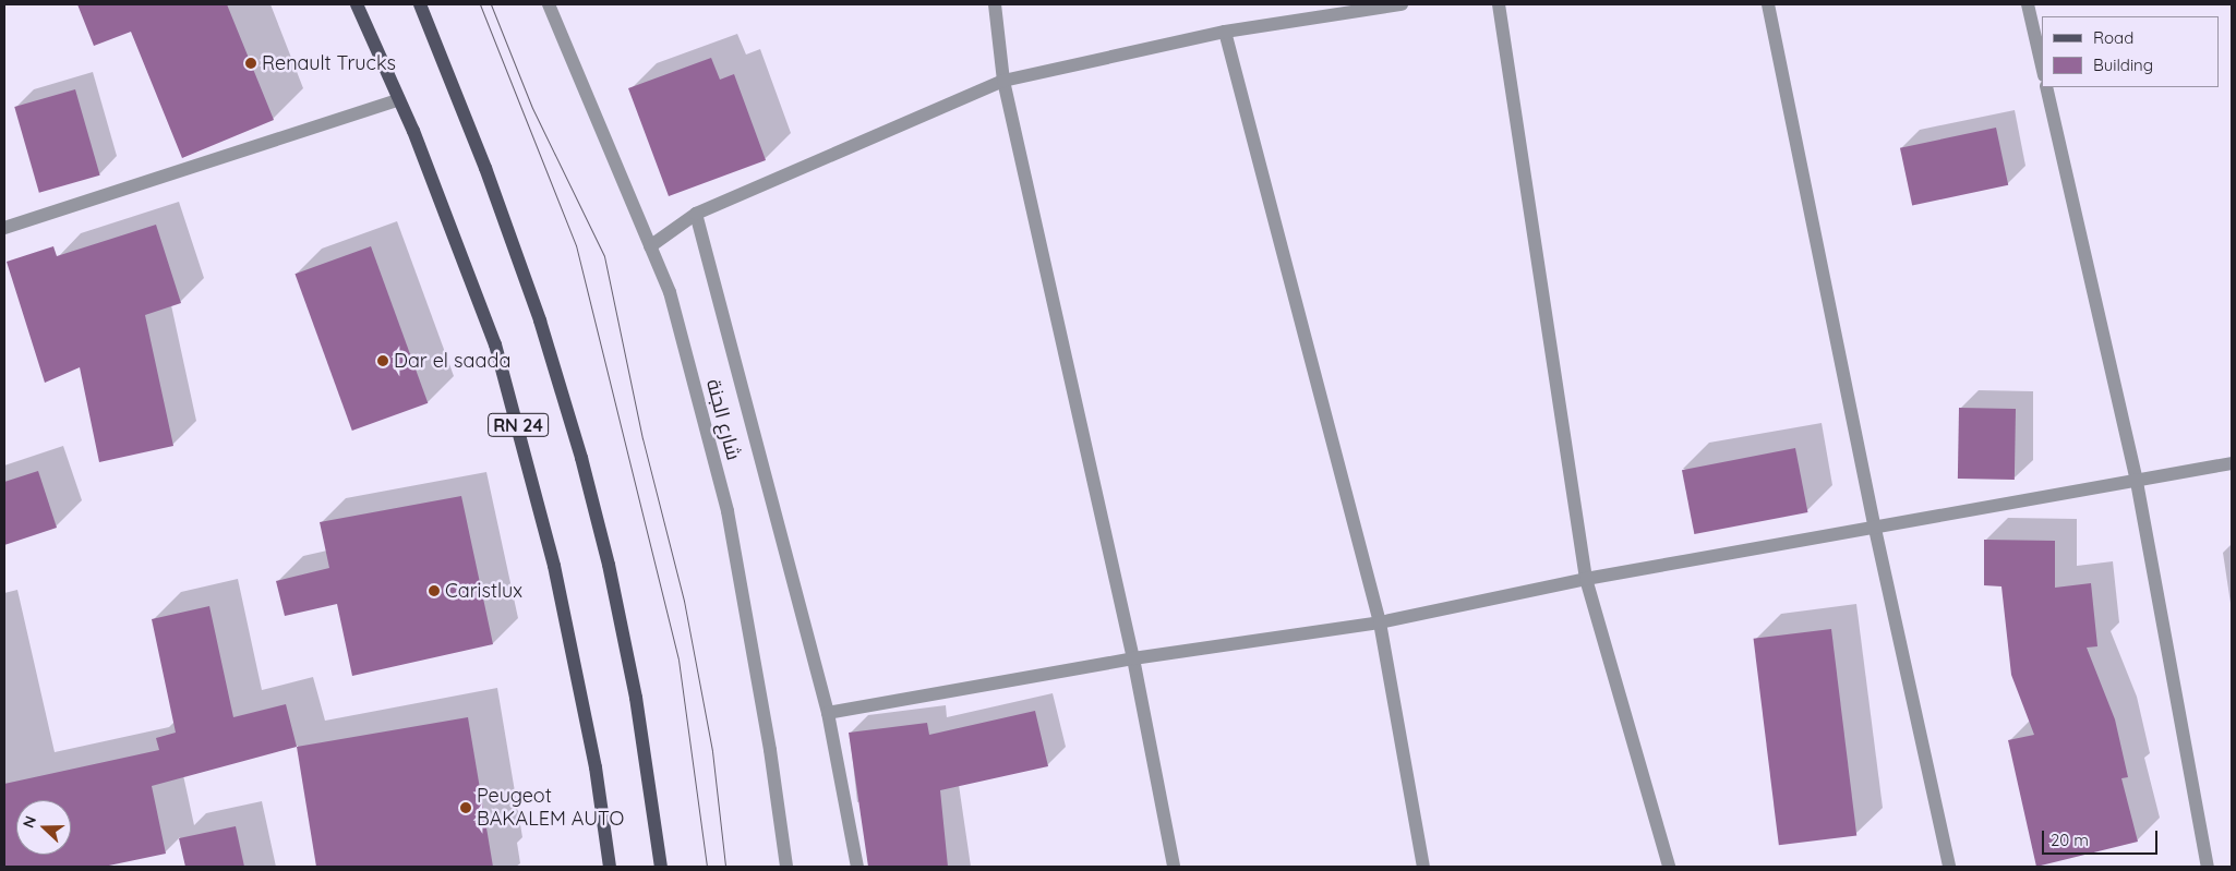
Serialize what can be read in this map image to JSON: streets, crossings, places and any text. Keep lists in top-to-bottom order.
{
  "streets": {
    "main road": ["RN 24"],
    "street": ["شارع الجنة"]
  },
  "places": [
    "Renault Trucks",
    "Dar el saada",
    "Caristlux",
    "Peugeot BAKALEM AUTO"
  ],
  "legend": ["Road", "Building"],
  "scale_bar": "20 m",
  "north": "left"
}
